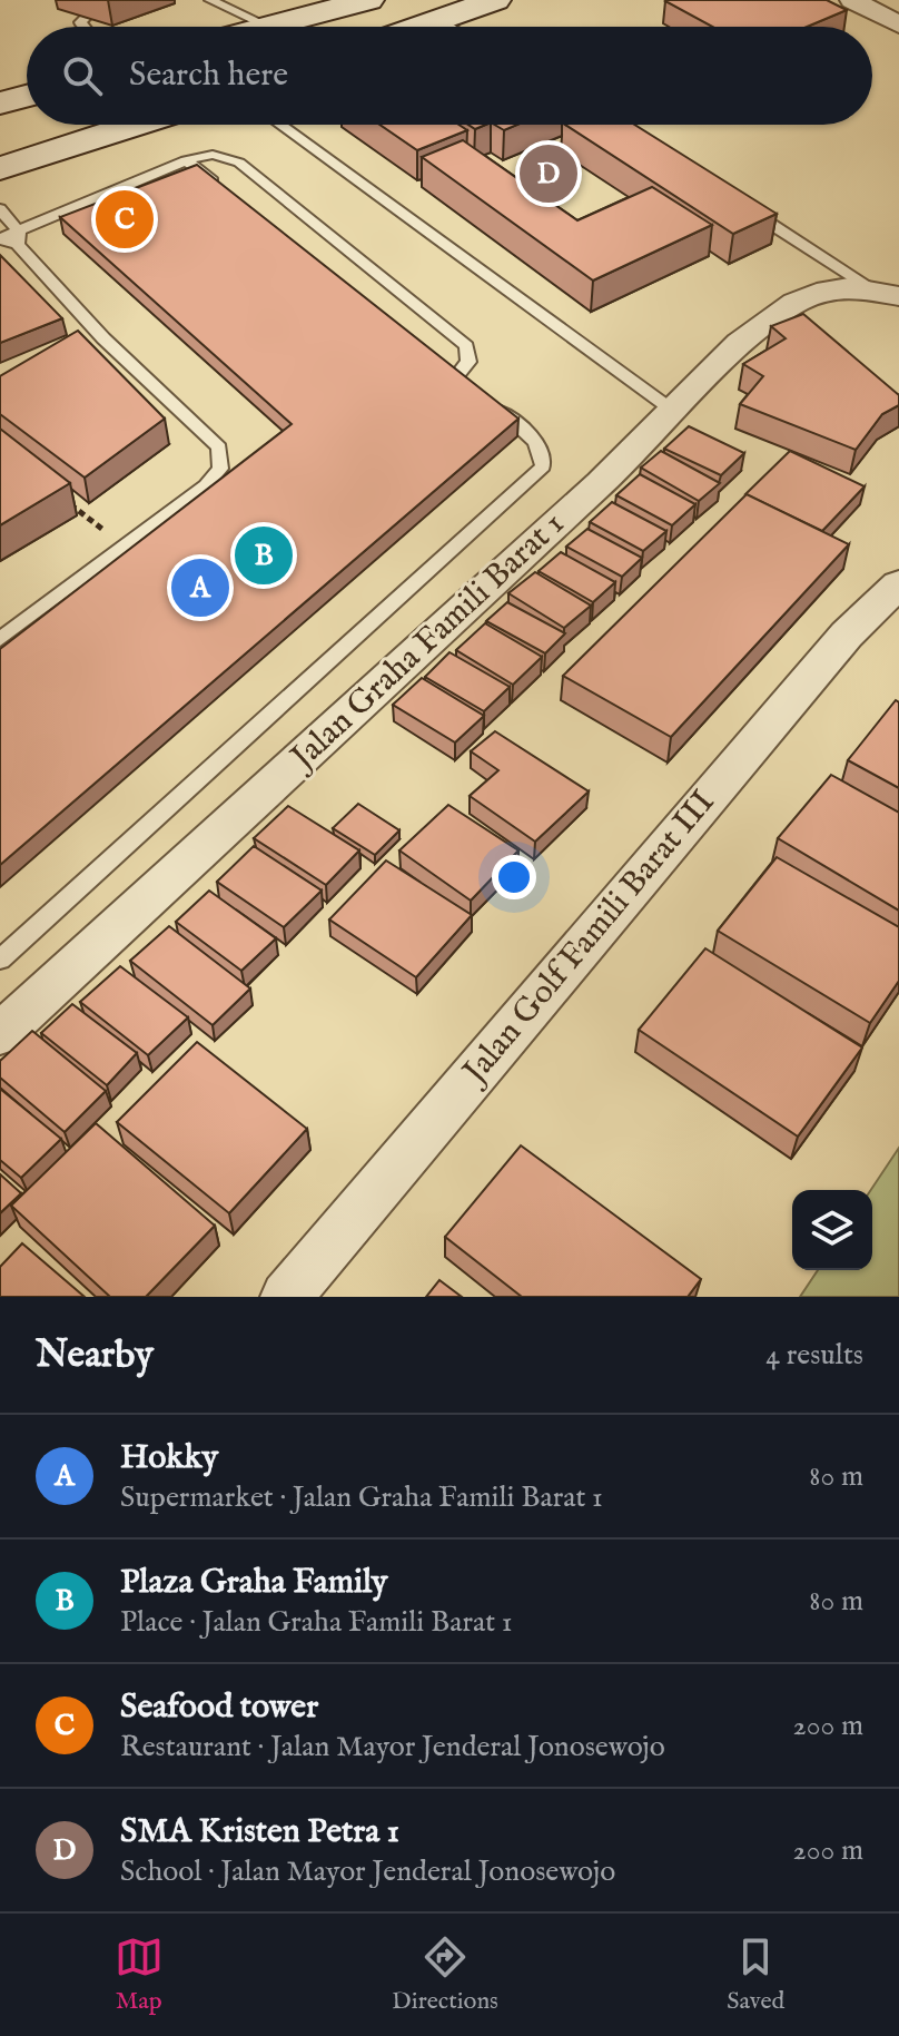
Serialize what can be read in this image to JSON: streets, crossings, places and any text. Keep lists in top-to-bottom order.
{
  "streets": {
    "street": ["Jalan Graha Famili Barat 1", "Jalan Golf Famili Barat III"]
  },
  "page": {
    "search": "Search here",
    "pins": [
      "D",
      "C",
      "B",
      "A"
    ],
    "heading": ["Nearby", "4 results"],
    "list": [
      {
        "mark": "A",
        "name": "Hokky",
        "note": "Supermarket · Jalan Graha Famili Barat 1",
        "value": "80 m"
      },
      {
        "mark": "B",
        "name": "Plaza Graha Family",
        "note": "Place · Jalan Graha Famili Barat 1",
        "value": "80 m"
      },
      {
        "mark": "C",
        "name": "Seafood tower",
        "note": "Restaurant · Jalan Mayor Jenderal Jonosewojo",
        "value": "200 m"
      },
      {
        "mark": "D",
        "name": "SMA Kristen Petra 1",
        "note": "School · Jalan Mayor Jenderal Jonosewojo",
        "value": "200 m"
      }
    ],
    "nav": ["Map", "Directions", "Saved"]
  }
}
